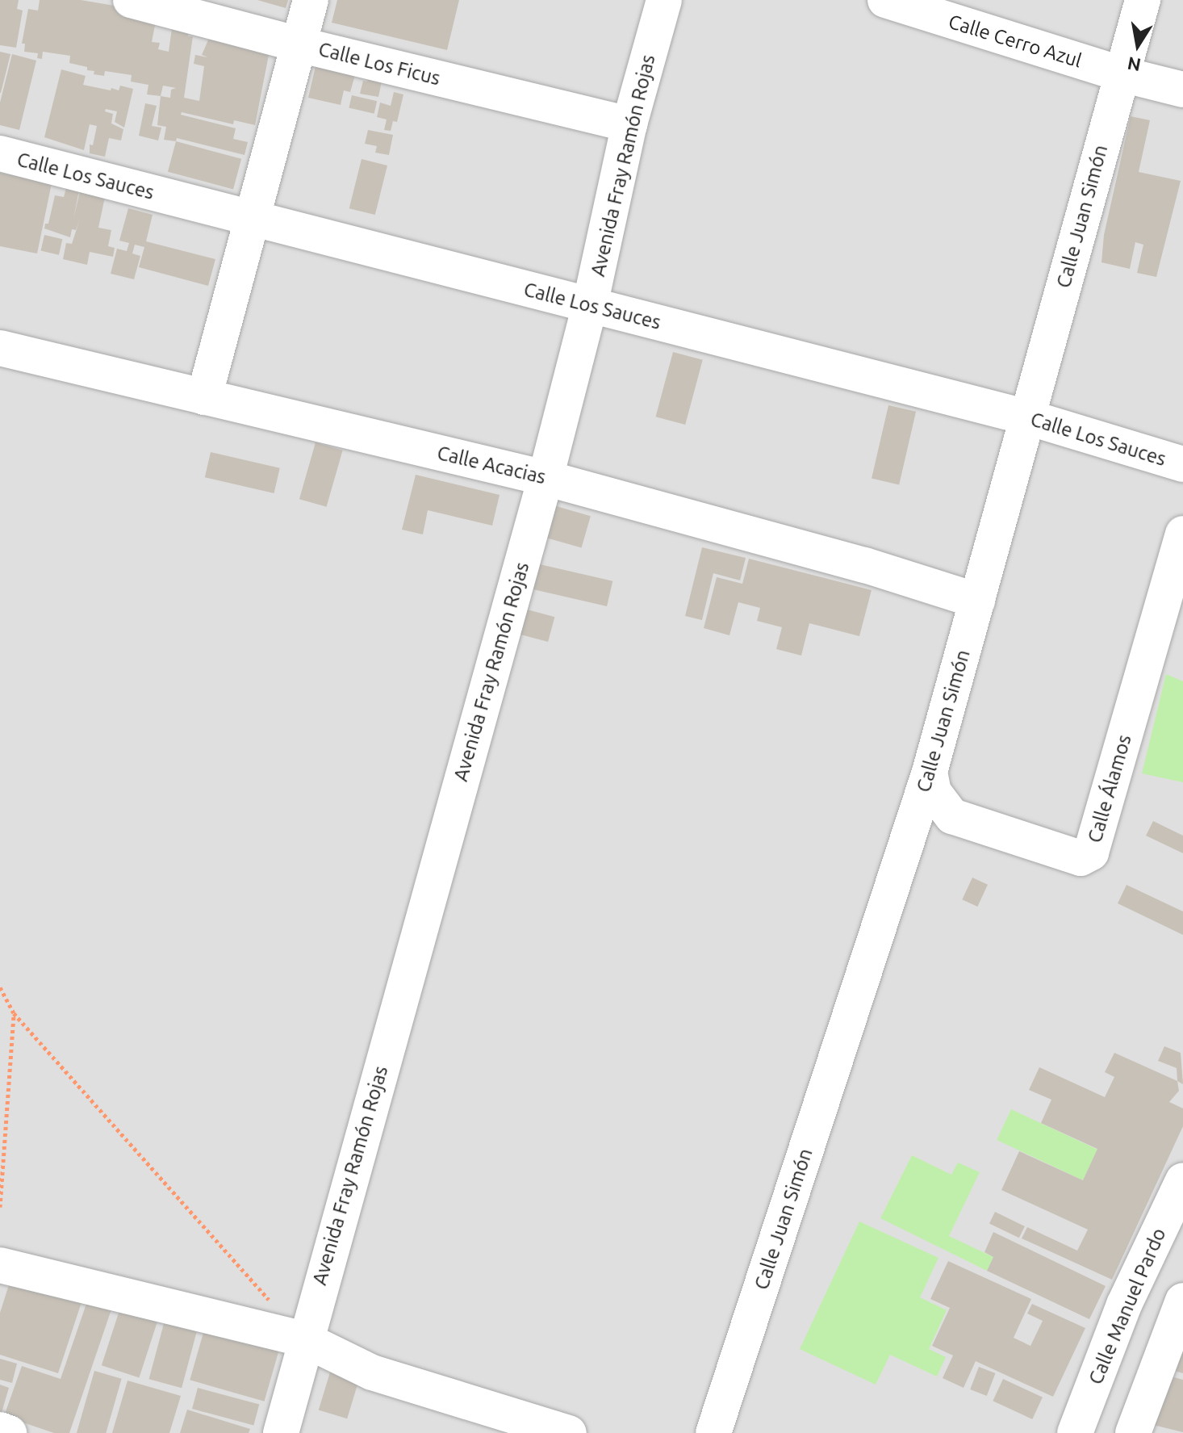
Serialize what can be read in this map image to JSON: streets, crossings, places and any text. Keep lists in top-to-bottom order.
{
  "streets": {
    "street": [
      "Calle Cerro Azul",
      "Calle Los Ficus",
      "Avenida Fray Ramón Rojas",
      "Calle Los Sauces",
      "Calle Juan Simón",
      "Calle Acacias",
      "Calle Álamos",
      "Calle Manuel Pardo"
    ]
  },
  "crossings": [
    ["Calle Cerro Azul", "Calle Juan Simón"],
    ["Calle Los Ficus", "Avenida Fray Ramón Rojas"],
    ["Avenida Fray Ramón Rojas", "Calle Los Sauces"],
    ["Avenida Fray Ramón Rojas", "Calle Acacias"],
    ["Calle Los Sauces", "Calle Juan Simón"],
    ["Calle Juan Simón", "Calle Acacias"],
    ["Calle Juan Simón", "Calle Álamos"]
  ],
  "north": "bottom"
}
